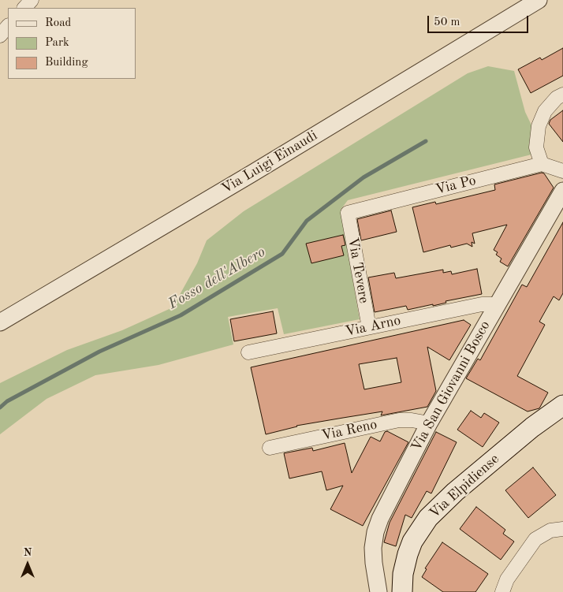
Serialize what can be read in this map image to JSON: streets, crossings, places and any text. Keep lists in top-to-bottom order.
{
  "streets": {
    "main road": ["Via Elpidiense"],
    "street": [
      "Via Luigi Einaudi",
      "Via Po",
      "Via Tevere",
      "Via Arno",
      "Via San Giovanni Bosco",
      "Via Reno"
    ]
  },
  "crossings": [
    ["Via Po", "Via Tevere"],
    ["Via Tevere", "Via Arno"],
    ["Via Arno", "Via San Giovanni Bosco"],
    ["Via San Giovanni Bosco", "Via Reno"]
  ],
  "water": ["Fosso dell'Albero"],
  "legend": ["Road", "Park", "Building"],
  "scale_bar": "50 m",
  "north": "top"
}
